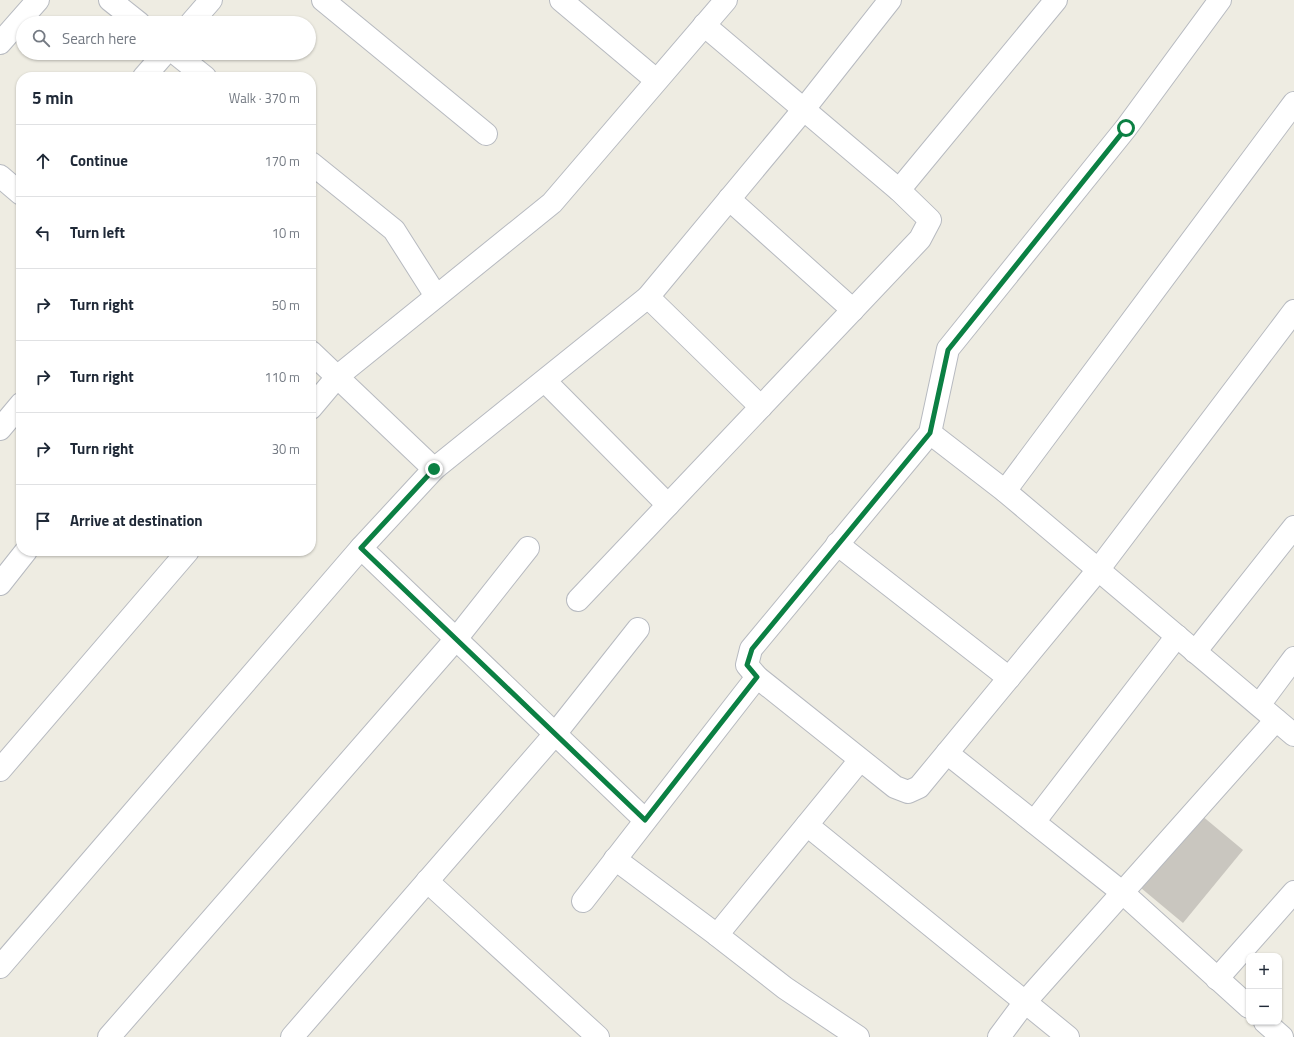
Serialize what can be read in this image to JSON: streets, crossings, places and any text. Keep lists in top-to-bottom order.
{
  "page": {
    "search": "Search here",
    "heading": ["5 min", "Walk · 370 m"],
    "list": [
      ["Continue", "170 m"],
      ["Turn left", "10 m"],
      ["Turn right", "50 m"],
      ["Turn right", "110 m"],
      ["Turn right", "30 m"],
      "Arrive at destination"
    ],
    "map_buttons": ["+", "−"]
  }
}
